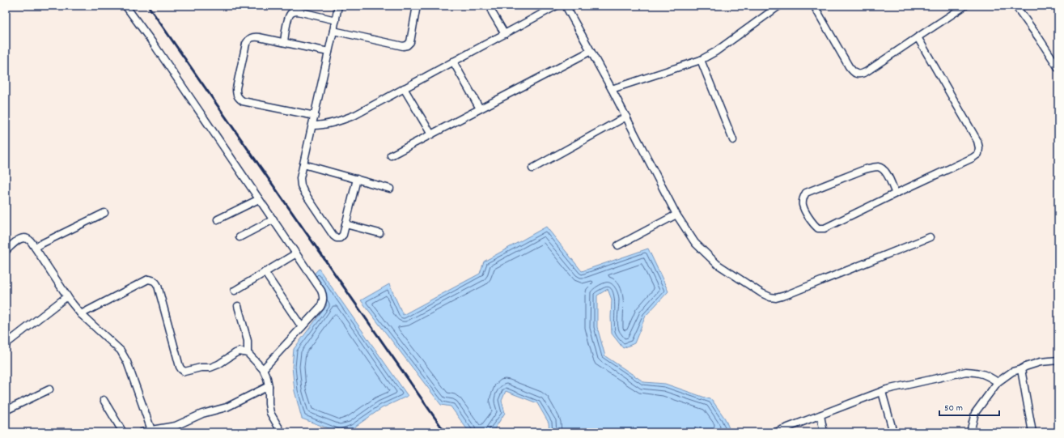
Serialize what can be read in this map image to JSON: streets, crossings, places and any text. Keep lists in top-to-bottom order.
{
  "scale_bar": "50 m"
}
